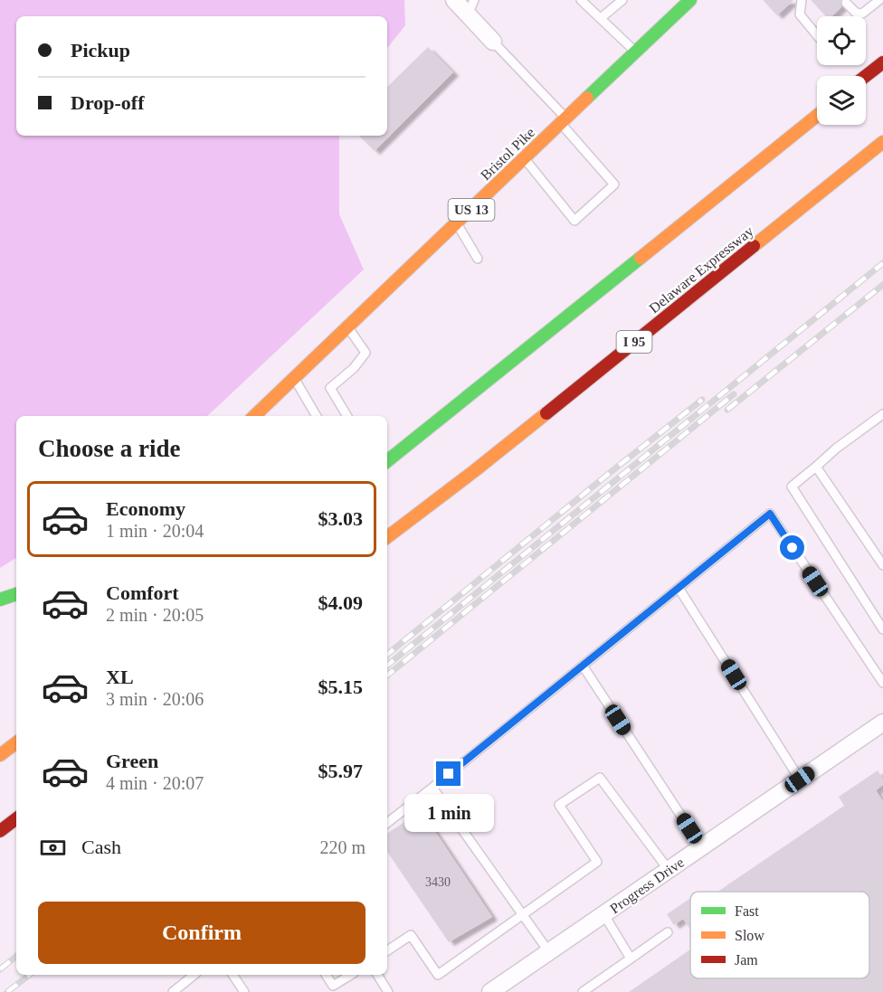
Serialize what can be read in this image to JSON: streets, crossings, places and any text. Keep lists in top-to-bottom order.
{
  "streets": {
    "main road": [
      "Bristol Pike",
      "US 13",
      "Delaware Expressway",
      "I 95"
    ],
    "street": ["Progress Drive"]
  },
  "house_numbers": ["3430"],
  "legend": ["Fast", "Slow", "Jam"],
  "page": {
    "banner": ["Pickup", "Drop-off"],
    "heading": "Choose a ride",
    "list": [
      {
        "name": "Economy",
        "note": "1 min · 20:04",
        "value": "$3.03"
      },
      {
        "name": "Comfort",
        "note": "2 min · 20:05",
        "value": "$4.09"
      },
      {
        "name": "XL",
        "note": "3 min · 20:06",
        "value": "$5.15"
      },
      {
        "name": "Green",
        "note": "4 min · 20:07",
        "value": "$5.97"
      }
    ],
    "bubble": "1 min",
    "pay": ["Cash", "220 m"],
    "buttons": "Confirm"
  }
}
